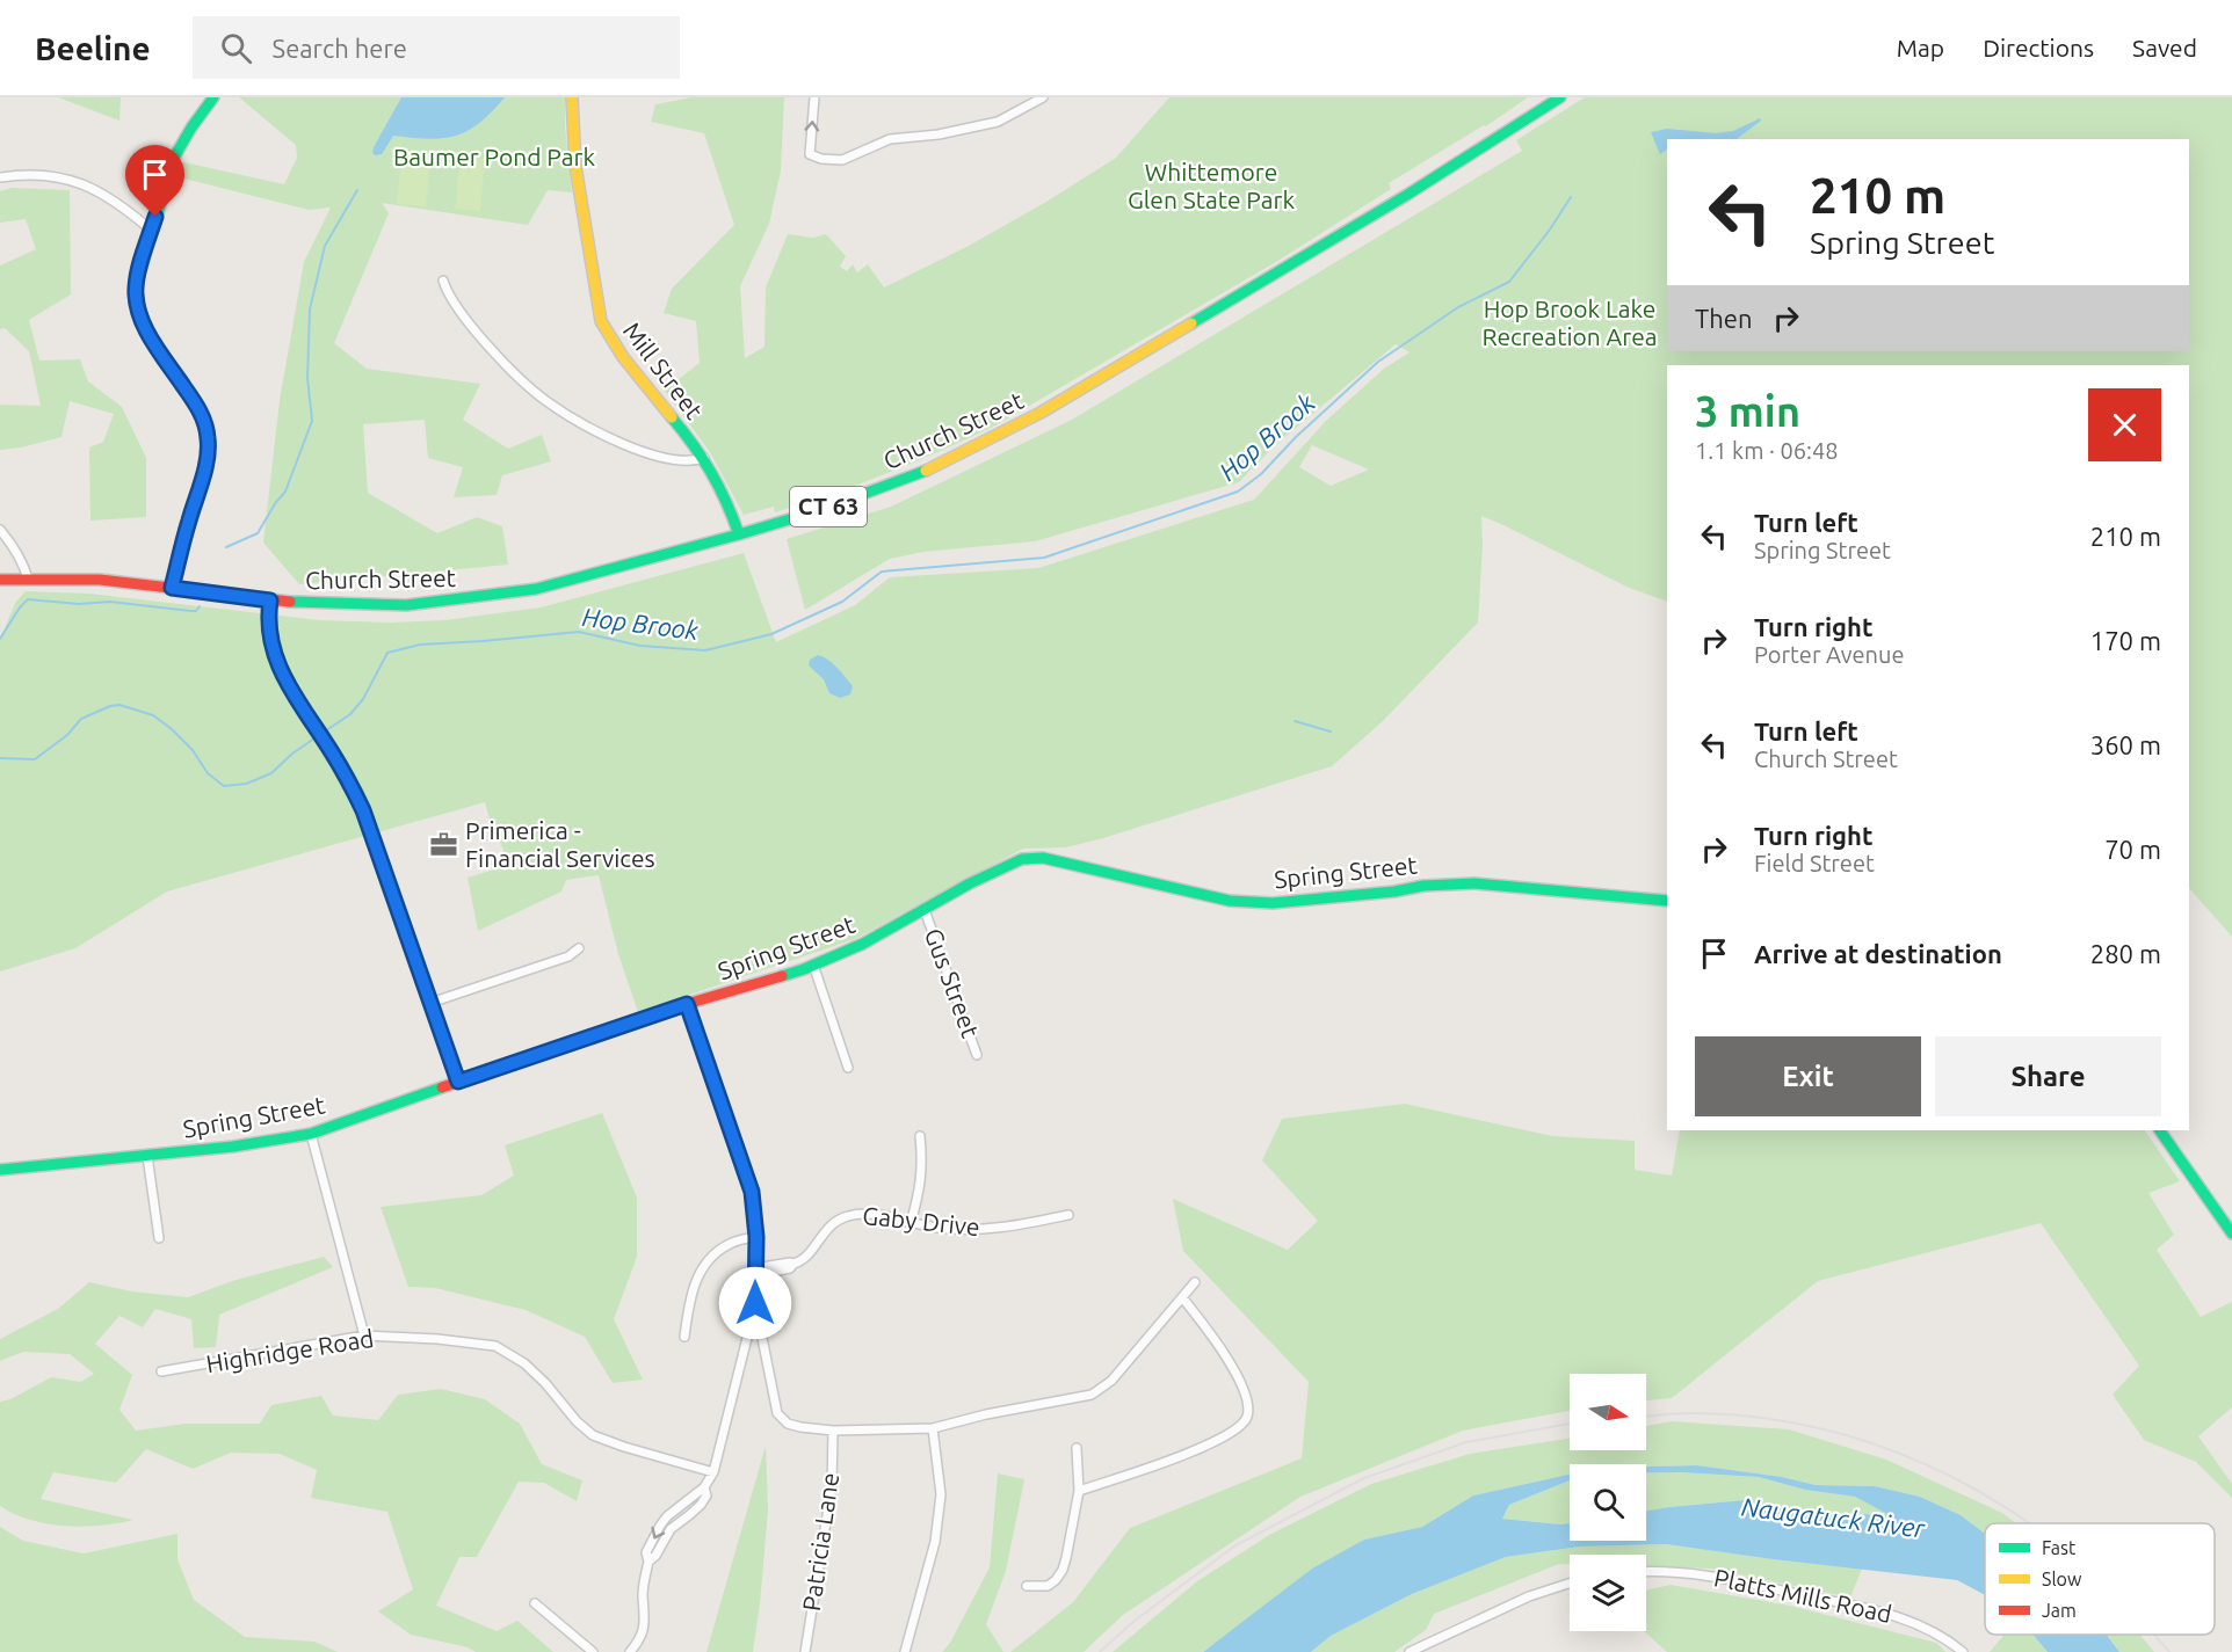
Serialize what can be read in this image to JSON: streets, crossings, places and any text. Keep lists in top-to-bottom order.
{
  "streets": {
    "main road": [
      "Mill Street",
      "Church Street",
      "CT 63",
      "Spring Street"
    ],
    "street": [
      "Gus Street",
      "Gaby Drive",
      "Highridge Road",
      "Patricia Lane",
      "Platts Mills Road"
    ]
  },
  "crossings": [
    ["Mill Street", "Church Street"],
    ["Spring Street", "Gus Street"]
  ],
  "water": ["Hop Brook", "Naugatuck River"],
  "parks": ["Baumer Pond Park", "Whittemore Glen State Park", "Hop Brook Lake Recreation Area"],
  "places": {
    "office": ["Primerica - Financial Services"]
  },
  "legend": ["Fast", "Slow", "Jam"],
  "north": "right",
  "page": {
    "header": "Beeline",
    "search": "Search here",
    "nav": ["Map", "Directions", "Saved"],
    "turn": ["210 m", "Spring Street"],
    "then": "Then",
    "heading": ["3 min", "1.1 km · 06:48"],
    "list": [
      {
        "name": "Turn left",
        "note": "Spring Street",
        "value": "210 m"
      },
      {
        "name": "Turn right",
        "note": "Porter Avenue",
        "value": "170 m"
      },
      {
        "name": "Turn left",
        "note": "Church Street",
        "value": "360 m"
      },
      {
        "name": "Turn right",
        "note": "Field Street",
        "value": "70 m"
      },
      {
        "name": "Arrive at destination",
        "value": "280 m"
      }
    ],
    "buttons": ["Exit", "Share"]
  }
}
